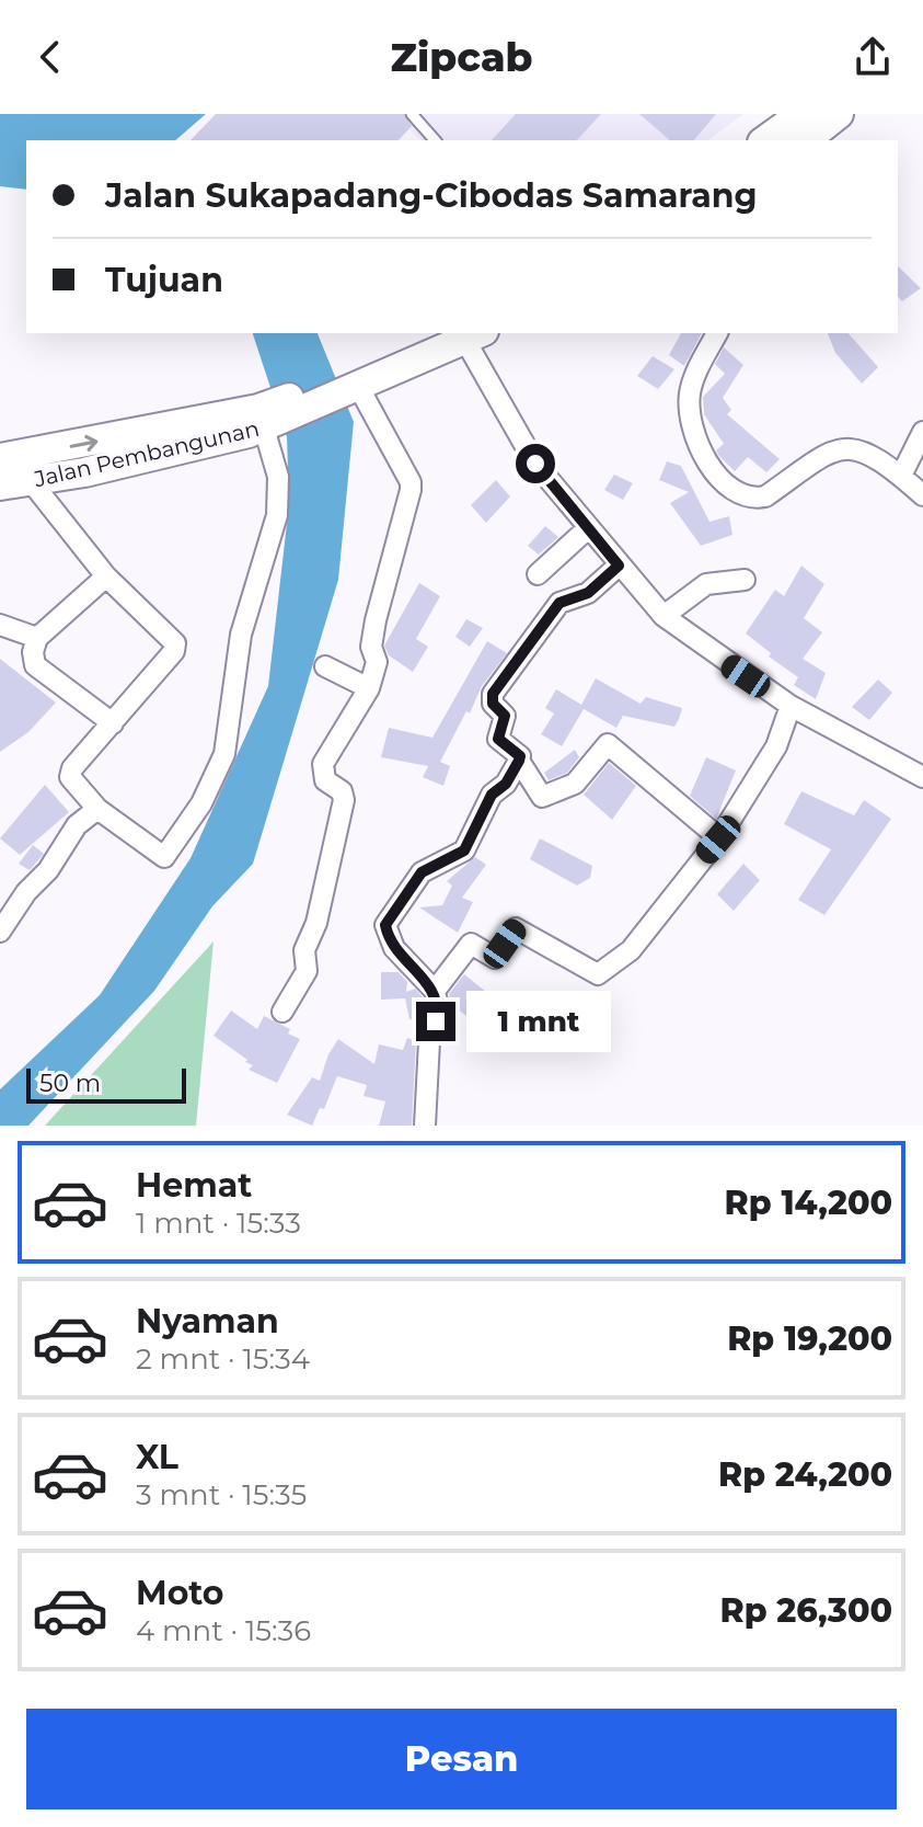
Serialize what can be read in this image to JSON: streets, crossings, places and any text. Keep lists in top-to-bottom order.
{
  "streets": {
    "main road": ["Jalan Pembangunan"]
  },
  "scale_bar": "50 m",
  "page": {
    "header": "Zipcab",
    "banner": ["Jalan Sukapadang-Cibodas Samarang", "Tujuan"],
    "bubble": "1 mnt",
    "scale": "50 m",
    "list": [
      {
        "name": "Hemat",
        "note": "1 mnt · 15:33",
        "value": "Rp 14,200"
      },
      {
        "name": "Nyaman",
        "note": "2 mnt · 15:34",
        "value": "Rp 19,200"
      },
      {
        "name": "XL",
        "note": "3 mnt · 15:35",
        "value": "Rp 24,200"
      },
      {
        "name": "Moto",
        "note": "4 mnt · 15:36",
        "value": "Rp 26,300"
      }
    ],
    "buttons": "Pesan"
  }
}
